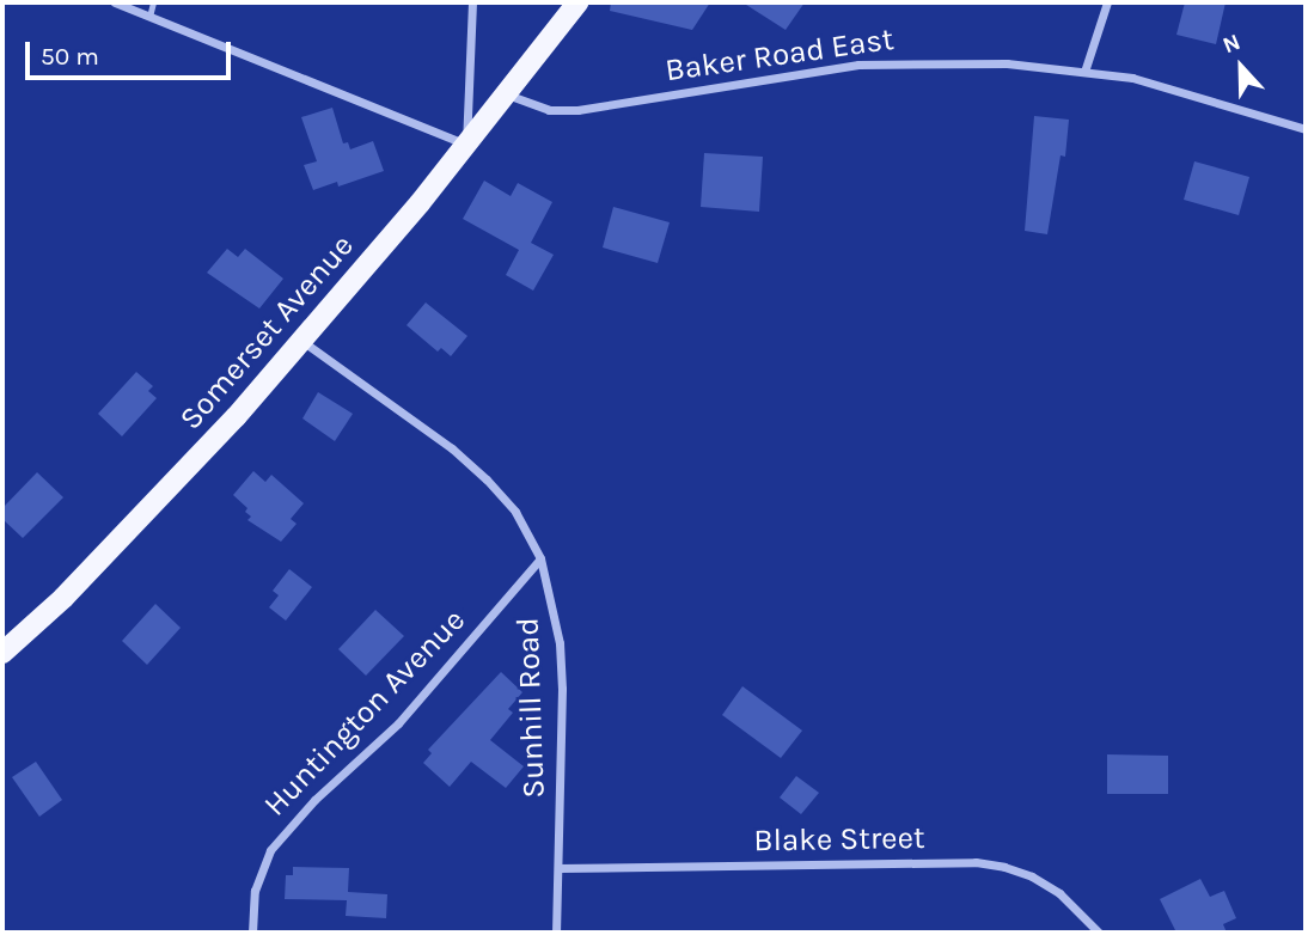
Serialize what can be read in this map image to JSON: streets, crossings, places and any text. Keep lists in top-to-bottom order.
{
  "streets": {
    "main road": ["Somerset Avenue"],
    "street": [
      "Baker Road East",
      "Sunhill Road",
      "Huntington Avenue",
      "Blake Street"
    ]
  },
  "crossings": [
    ["Baker Road East", "Somerset Avenue"],
    ["Somerset Avenue", "Sunhill Road"],
    ["Sunhill Road", "Huntington Avenue"],
    ["Sunhill Road", "Blake Street"]
  ],
  "scale_bar": "50 m",
  "north": "top"
}
